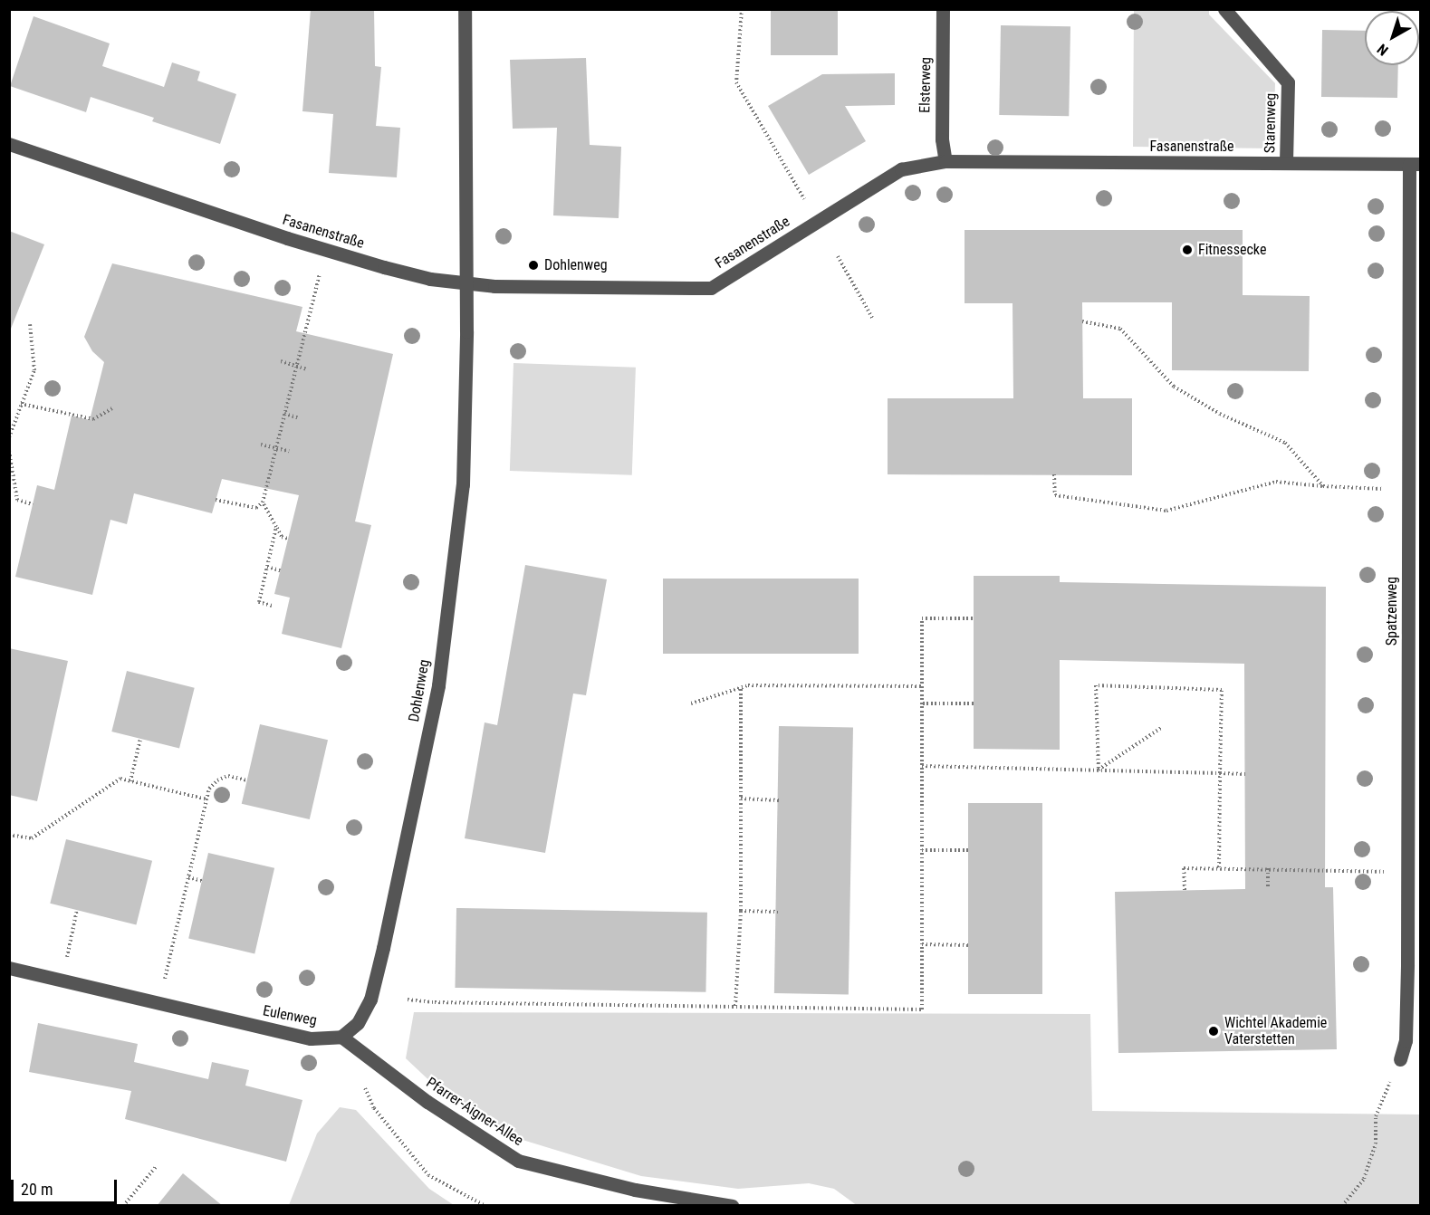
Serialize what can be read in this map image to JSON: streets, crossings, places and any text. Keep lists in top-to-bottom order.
{
  "streets": {
    "street": [
      "Elsterweg",
      "Starenweg",
      "Fasanenstraße",
      "Spatzenweg",
      "Dohlenweg",
      "Eulenweg",
      "Pfarrer-Aigner-Allee"
    ]
  },
  "crossings": [
    ["Elsterweg", "Fasanenstraße"],
    ["Starenweg", "Fasanenstraße"],
    ["Fasanenstraße", "Spatzenweg"],
    ["Fasanenstraße", "Dohlenweg"],
    ["Dohlenweg", "Eulenweg"],
    ["Dohlenweg", "Pfarrer-Aigner-Allee"],
    ["Eulenweg", "Pfarrer-Aigner-Allee"]
  ],
  "places": ["Fitnessecke", "Dohlenweg", "Wichtel Akademie Vaterstetten"],
  "scale_bar": "20 m",
  "north": "bottom left"
}
